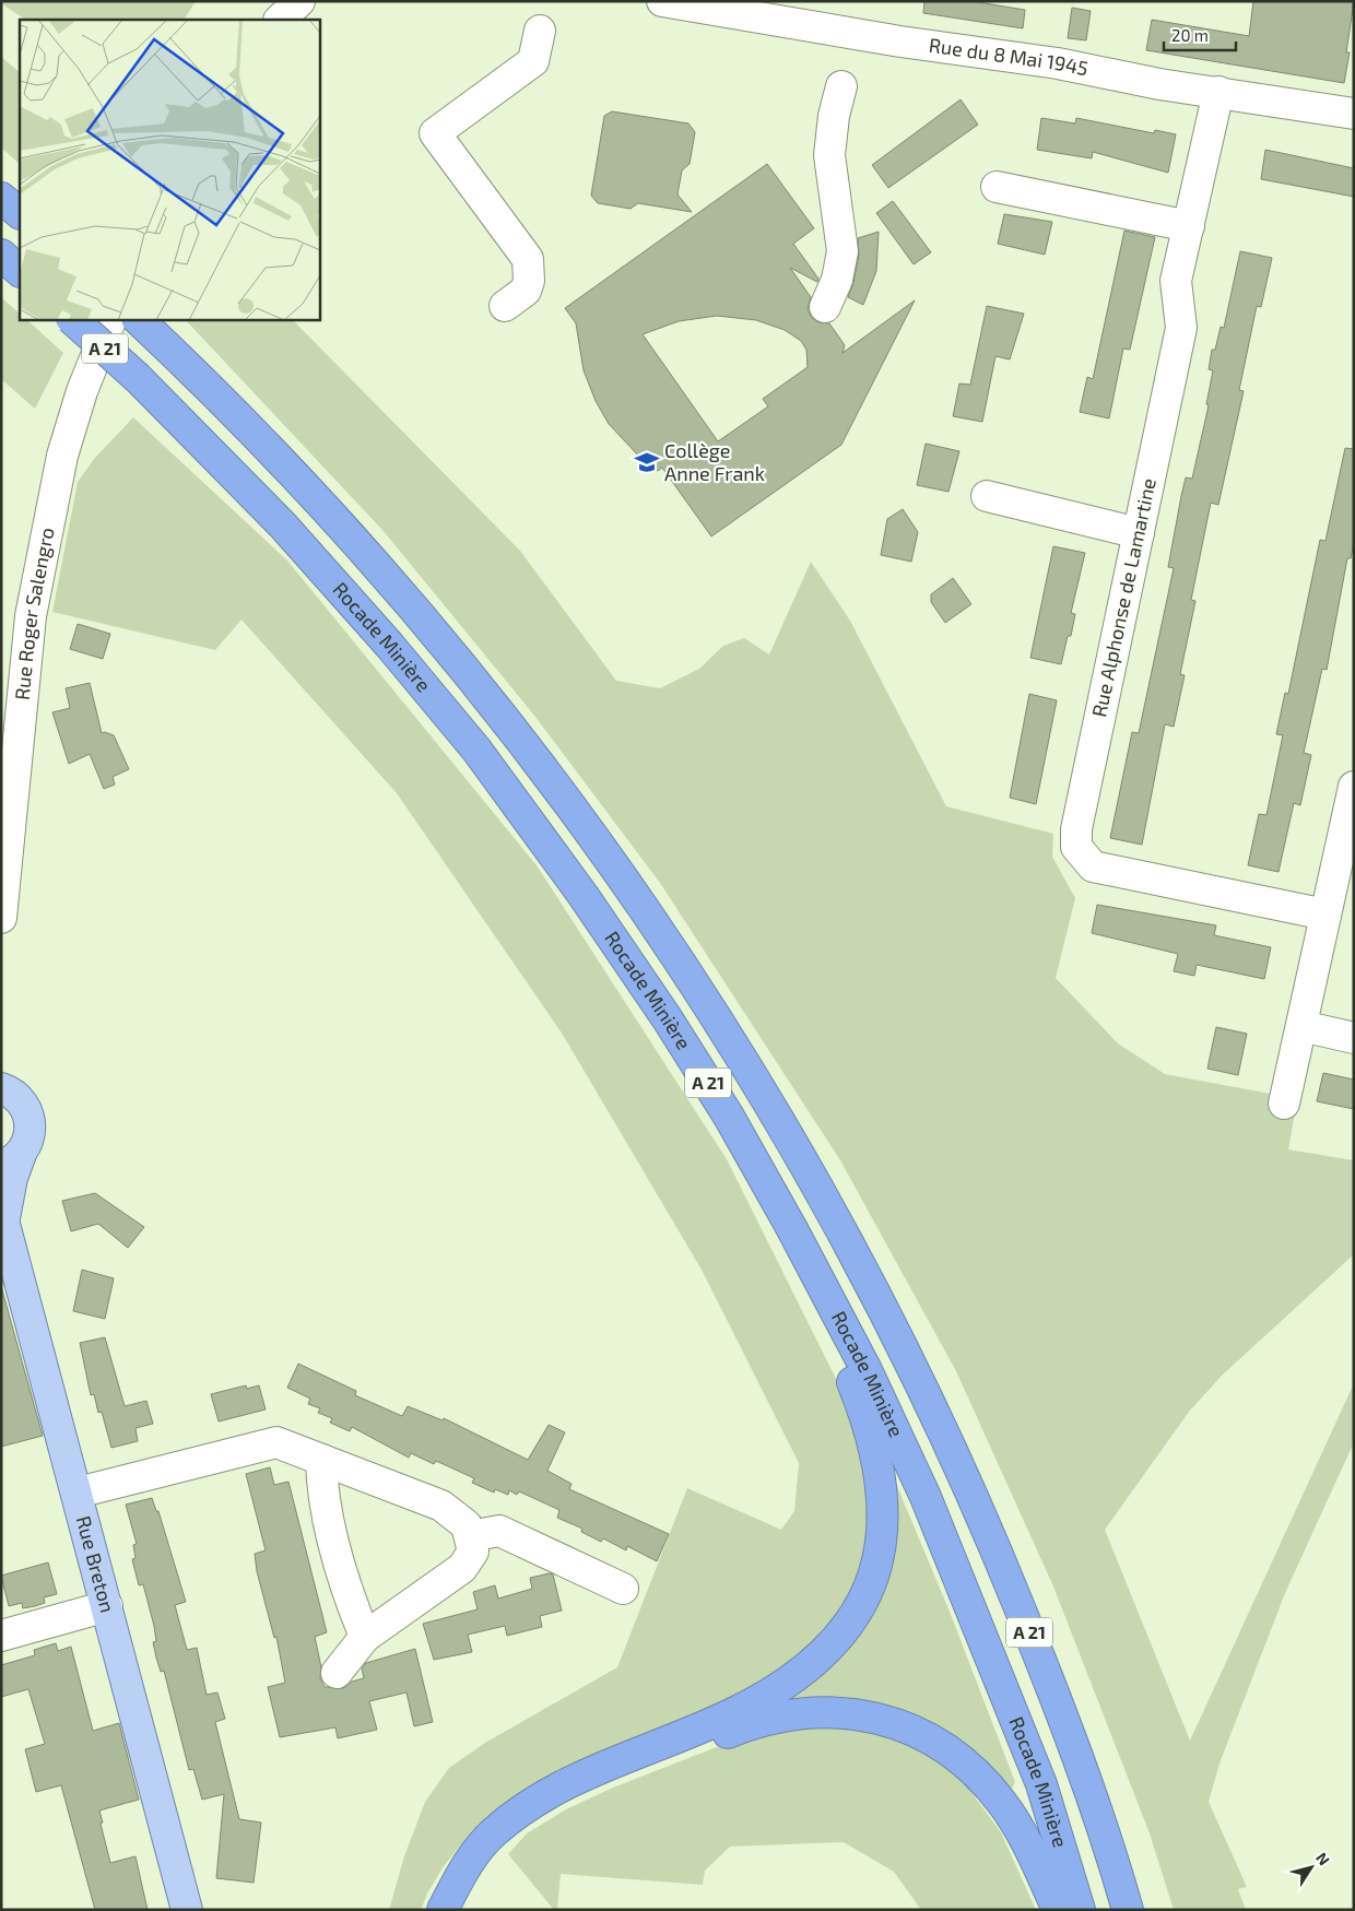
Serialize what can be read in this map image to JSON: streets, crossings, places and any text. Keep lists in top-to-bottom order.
{
  "streets": {
    "highway": ["A 21", "Rocade Minière"],
    "main road": ["Rue Breton"],
    "street": ["Rue du 8 Mai 1945", "Rue Alphonse de Lamartine", "Rue Roger Salengro"]
  },
  "crossings": [
    ["Rue du 8 Mai 1945", "Rue Alphonse de Lamartine"]
  ],
  "places": {
    "school or university": ["Collège Anne Frank"]
  },
  "scale_bar": "20 m",
  "north": "top right"
}
